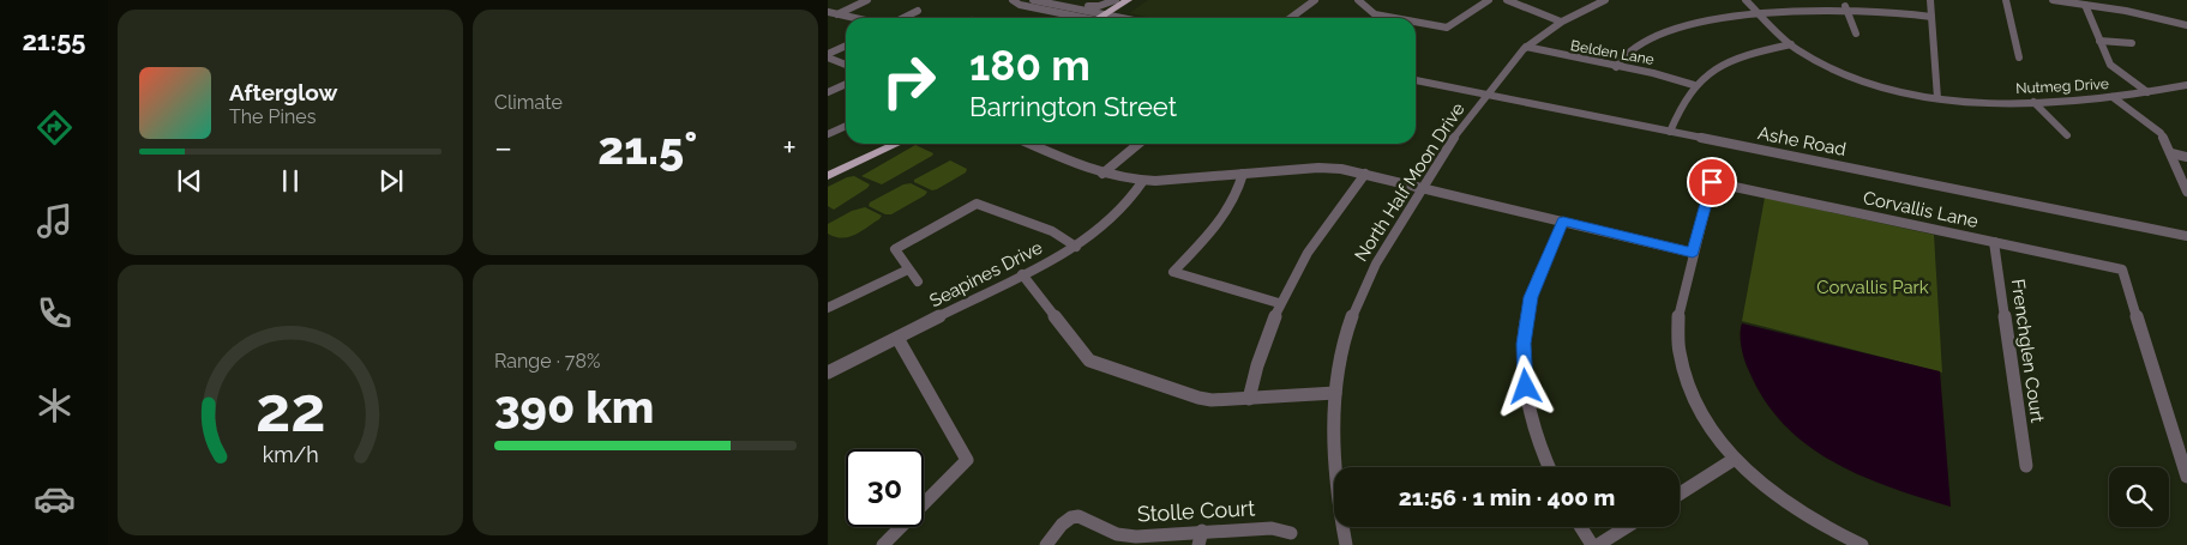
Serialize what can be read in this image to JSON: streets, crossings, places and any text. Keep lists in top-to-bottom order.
{
  "streets": {
    "street": [
      "Belden Lane",
      "Nutmeg Drive",
      "Ashe Road",
      "North Half Moon Drive",
      "Corvallis Lane",
      "Seapines Drive",
      "Frenchglen Court",
      "Stolle Court"
    ]
  },
  "crossings": [
    ["Belden Lane", "North Half Moon Drive"],
    ["Ashe Road", "North Half Moon Drive"],
    ["Corvallis Lane", "Frenchglen Court"]
  ],
  "parks": ["Corvallis Park"],
  "page": {
    "tabs": "21:55",
    "tile": [
      "Climate",
      ["Range · 78%", "390 km"]
    ],
    "turn": ["180 m", "Barrington Street"],
    "song": ["Afterglow", "The Pines"],
    "heat": ["−", "21.5°", "+"],
    "limit": "30",
    "trip": "21:56 · 1 min · 400 m",
    "gauge": ["22", "km/h"]
  }
}
